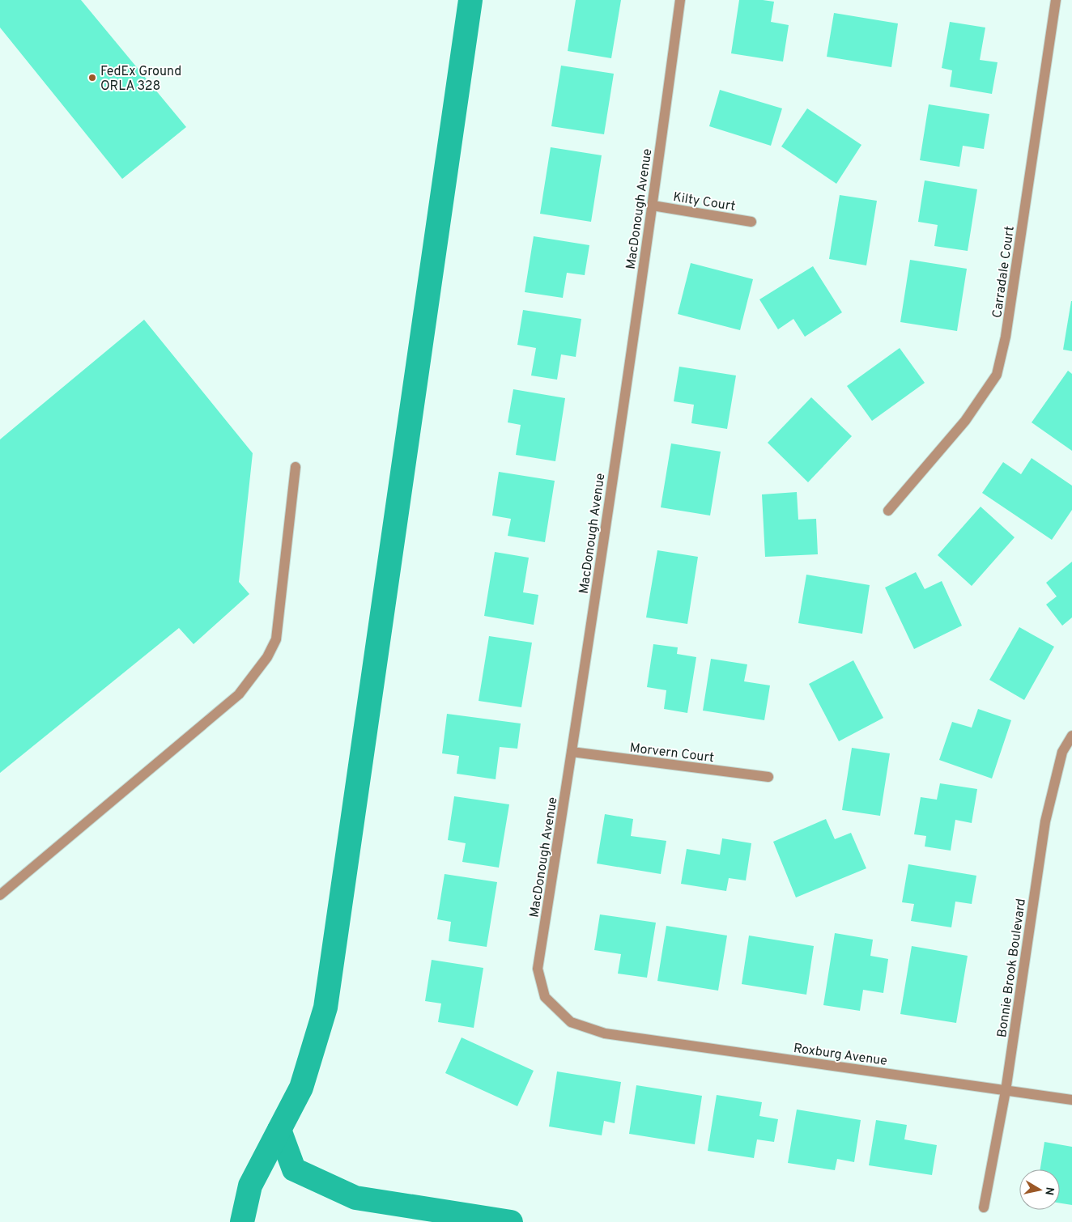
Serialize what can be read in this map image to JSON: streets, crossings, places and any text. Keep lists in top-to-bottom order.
{
  "streets": {
    "street": [
      "Kilty Court",
      "MacDonough Avenue",
      "Carradale Court",
      "Morvern Court",
      "Bonnie Brook Boulevard",
      "Roxburg Avenue"
    ]
  },
  "crossings": [
    ["Kilty Court", "MacDonough Avenue"],
    ["MacDonough Avenue", "Morvern Court"],
    ["MacDonough Avenue", "Roxburg Avenue"],
    ["Bonnie Brook Boulevard", "Roxburg Avenue"]
  ],
  "places": ["FedEx Ground ORLA 328"],
  "north": "right"
}
